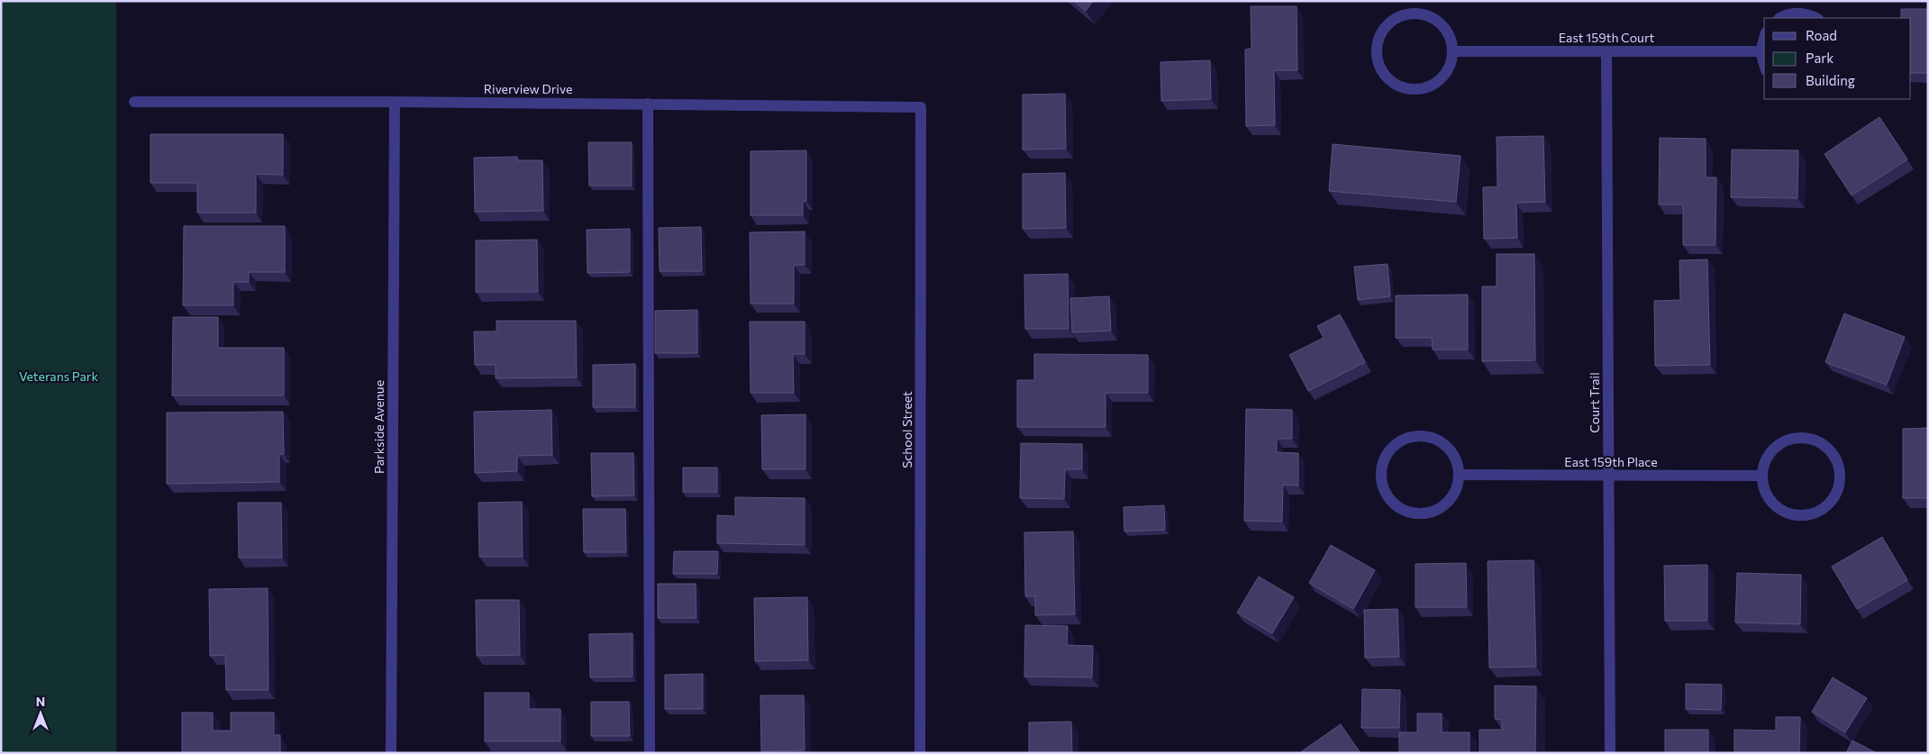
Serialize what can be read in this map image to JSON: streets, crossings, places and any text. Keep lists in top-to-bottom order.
{
  "streets": {
    "street": [
      "East 159th Court",
      "Riverview Drive",
      "Court Trail",
      "Parkside Avenue",
      "School Street",
      "East 159th Place"
    ]
  },
  "crossings": [
    ["East 159th Court", "Court Trail"],
    ["Riverview Drive", "Parkside Avenue"],
    ["Riverview Drive", "School Street"],
    ["Court Trail", "East 159th Place"]
  ],
  "parks": ["Veterans Park"],
  "legend": ["Road", "Park", "Building"],
  "north": "top"
}
